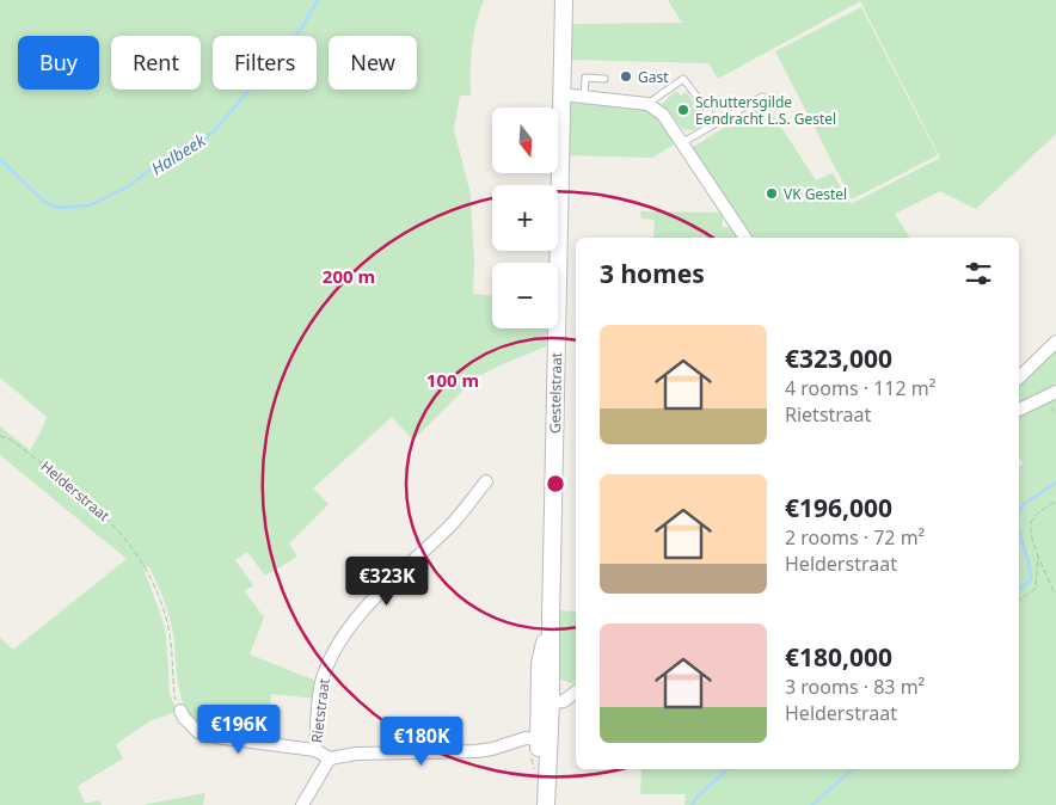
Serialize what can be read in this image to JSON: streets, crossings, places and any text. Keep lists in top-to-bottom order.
{
  "streets": {
    "main road": ["Gestelstraat"],
    "street": ["Rietstraat"],
    "path": ["Helderstraat"]
  },
  "water": ["Halbeek"],
  "places": ["Gast", "Schuttersgilde Eendracht L.S. Gestel", "VK Gestel"],
  "north": "bottom",
  "page": {
    "chip": [
      "Buy",
      "Rent",
      "Filters",
      "New"
    ],
    "map_buttons": ["+", "−"],
    "heading": "3 homes",
    "list": [
      {
        "name": "€323,000",
        "note": "4 rooms · 112 m² · Rietstraat"
      },
      {
        "name": "€196,000",
        "note": "2 rooms · 72 m² · Helderstraat"
      },
      {
        "name": "€180,000",
        "note": "3 rooms · 83 m² · Helderstraat"
      }
    ],
    "price": ["€323K", "€196K", "€180K"]
  },
  "rings": ["200 m", "100 m"]
}
